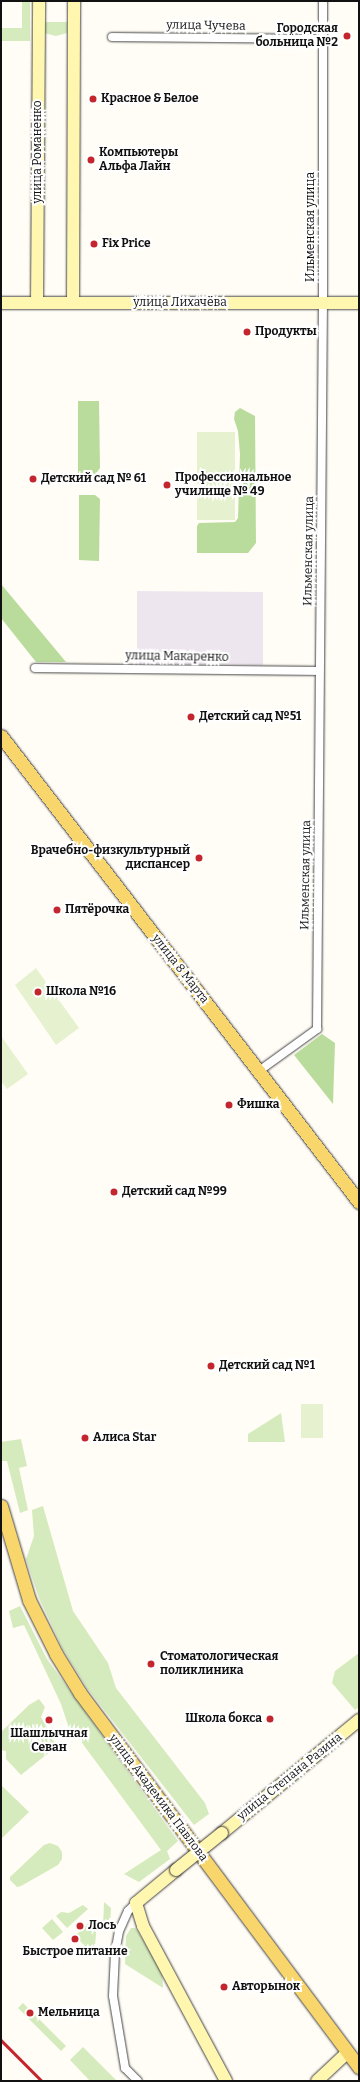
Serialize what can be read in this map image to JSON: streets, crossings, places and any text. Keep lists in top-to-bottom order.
{
  "streets": {
    "main road": [
      "улица Романенко",
      "улица Лихачёва",
      "улица 8 Марта",
      "улица Степана Разина",
      "улица Академика Павлова"
    ],
    "street": ["улица Чучева", "Ильменская улица", "улица Макаренко"]
  },
  "crossings": [
    ["улица Чучева", "Ильменская улица"],
    ["улица Романенко", "улица Лихачёва"],
    ["Ильменская улица", "улица Лихачёва"],
    ["Ильменская улица", "улица Макаренко"],
    ["Ильменская улица", "улица 8 Марта"]
  ],
  "places": [
    "Городская больница №2",
    "Красное & Белое",
    "Компьютеры Альфа Лайн",
    "Fix Price",
    "Продукты",
    "Детский сад № 61",
    "Профессиональное училище № 49",
    "Детский сад №51",
    "Врачебно-физкультурный диспансер",
    "Пятёрочка",
    "Школа №16",
    "Фишка",
    "Детский сад №99",
    "Детский сад №1",
    "Алиса Star",
    "Стоматологическая поликлиника",
    "Школа бокса",
    "Шашлычная Севан",
    "Лось",
    "Быстрое питание",
    "Авторынок",
    "Мельница"
  ]
}
